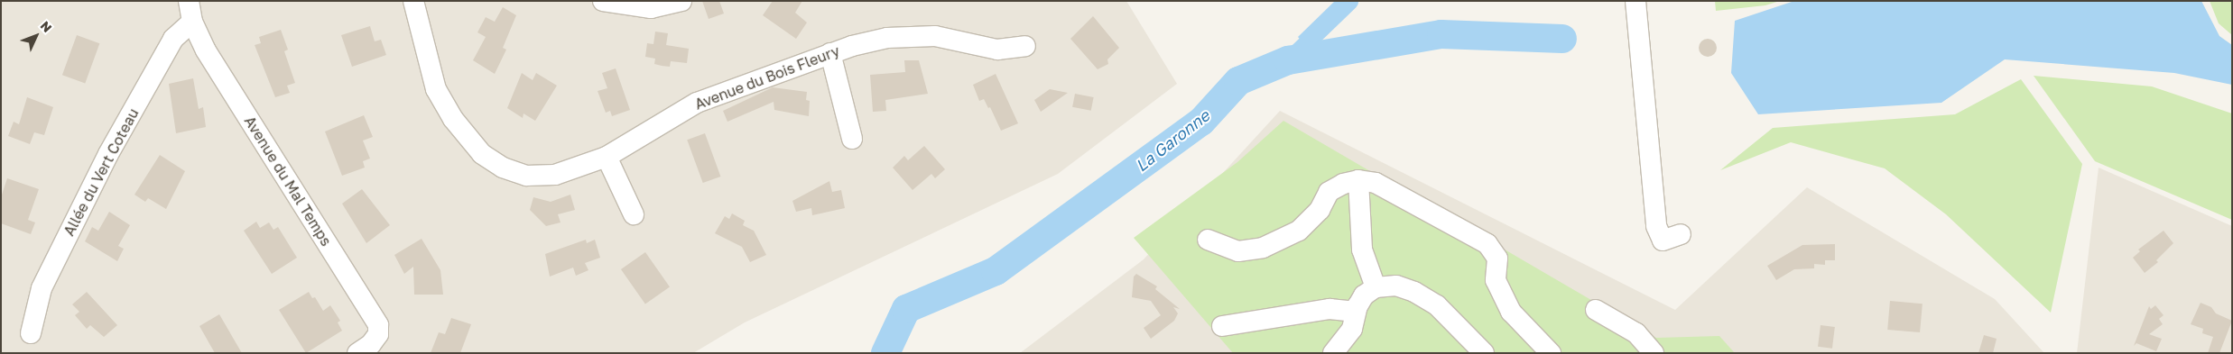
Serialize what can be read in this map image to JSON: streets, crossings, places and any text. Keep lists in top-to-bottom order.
{
  "streets": {
    "street": ["Avenue du Bois Fleury", "Allée du Vert Coteau", "Avenue du Mal Temps"]
  },
  "crossings": [
    ["Allée du Vert Coteau", "Avenue du Mal Temps"]
  ],
  "water": ["La Garonne"],
  "north": "top right"
}
